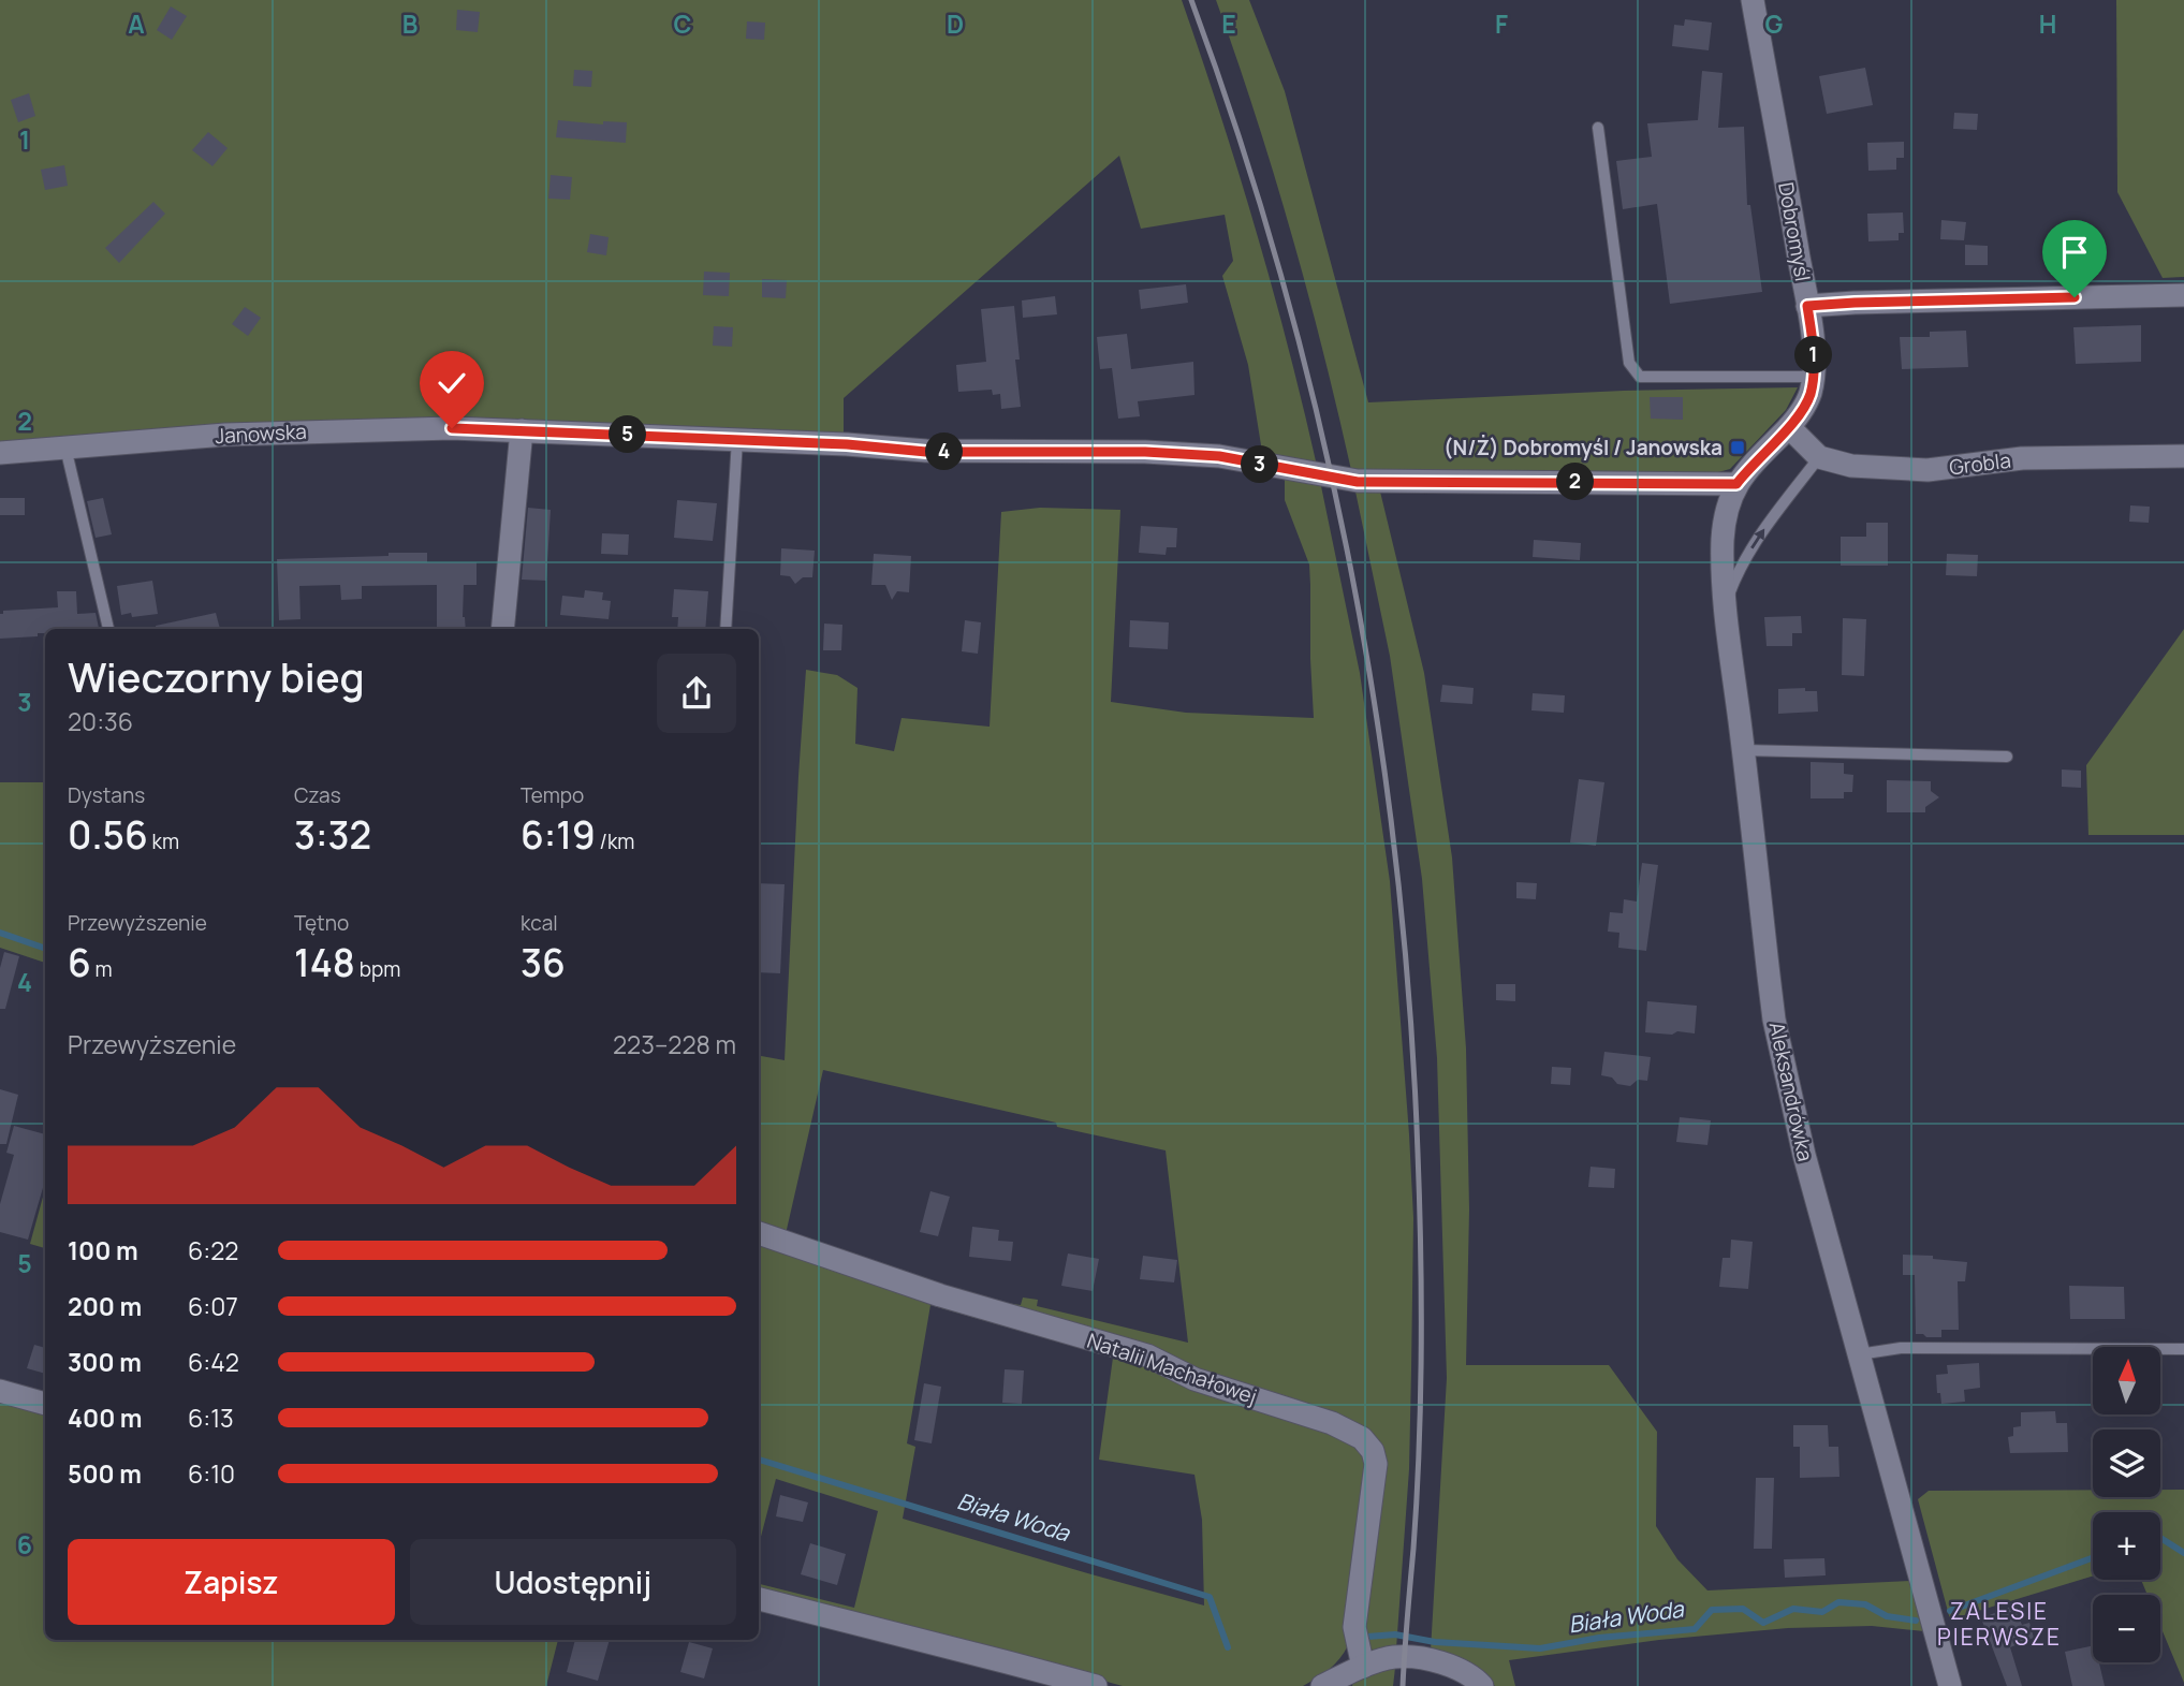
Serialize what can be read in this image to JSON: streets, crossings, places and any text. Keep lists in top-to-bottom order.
{
  "streets": {
    "street": [
      "Dobromyśl",
      "Janowska",
      "Grobla",
      "Aleksandrówka",
      "Natalii Machałowej"
    ]
  },
  "crossings": [
    ["Dobromyśl", "Janowska"],
    ["Dobromyśl", "Aleksandrówka"],
    ["Janowska", "Aleksandrówka"]
  ],
  "districts": ["ZALESIE PIERWSZE"],
  "water": ["Biała Woda"],
  "places": {
    "transit": ["(N/Ż) Dobromyśl / Janowska"]
  },
  "north": "top",
  "page": {
    "pins": [
      "1",
      "5",
      "4",
      "3",
      "2"
    ],
    "heading": ["Wieczorny bieg", "20:36"],
    "stats": [
      ["Dystans", "0.56 km"],
      ["Czas", "3:32"],
      ["Tempo", "6:19 /km"],
      ["Przewyższenie", "6 m"],
      ["Tętno", "148 bpm"],
      ["kcal", "36"]
    ],
    "chart": ["Przewyższenie", "223–228 m"],
    "list": [
      {
        "name": "100 m",
        "note": "6:22"
      },
      {
        "name": "200 m",
        "note": "6:07"
      },
      {
        "name": "300 m",
        "note": "6:42"
      },
      {
        "name": "400 m",
        "note": "6:13"
      },
      {
        "name": "500 m",
        "note": "6:10"
      }
    ],
    "map_buttons": ["+", "−"],
    "buttons": ["Zapisz", "Udostępnij"]
  },
  "grid": {
    "columns": [
      "A",
      "B",
      "C",
      "D",
      "E",
      "F",
      "G",
      "H"
    ],
    "rows": [
      "1",
      "2",
      "3",
      "4",
      "5",
      "6"
    ]
  }
}
